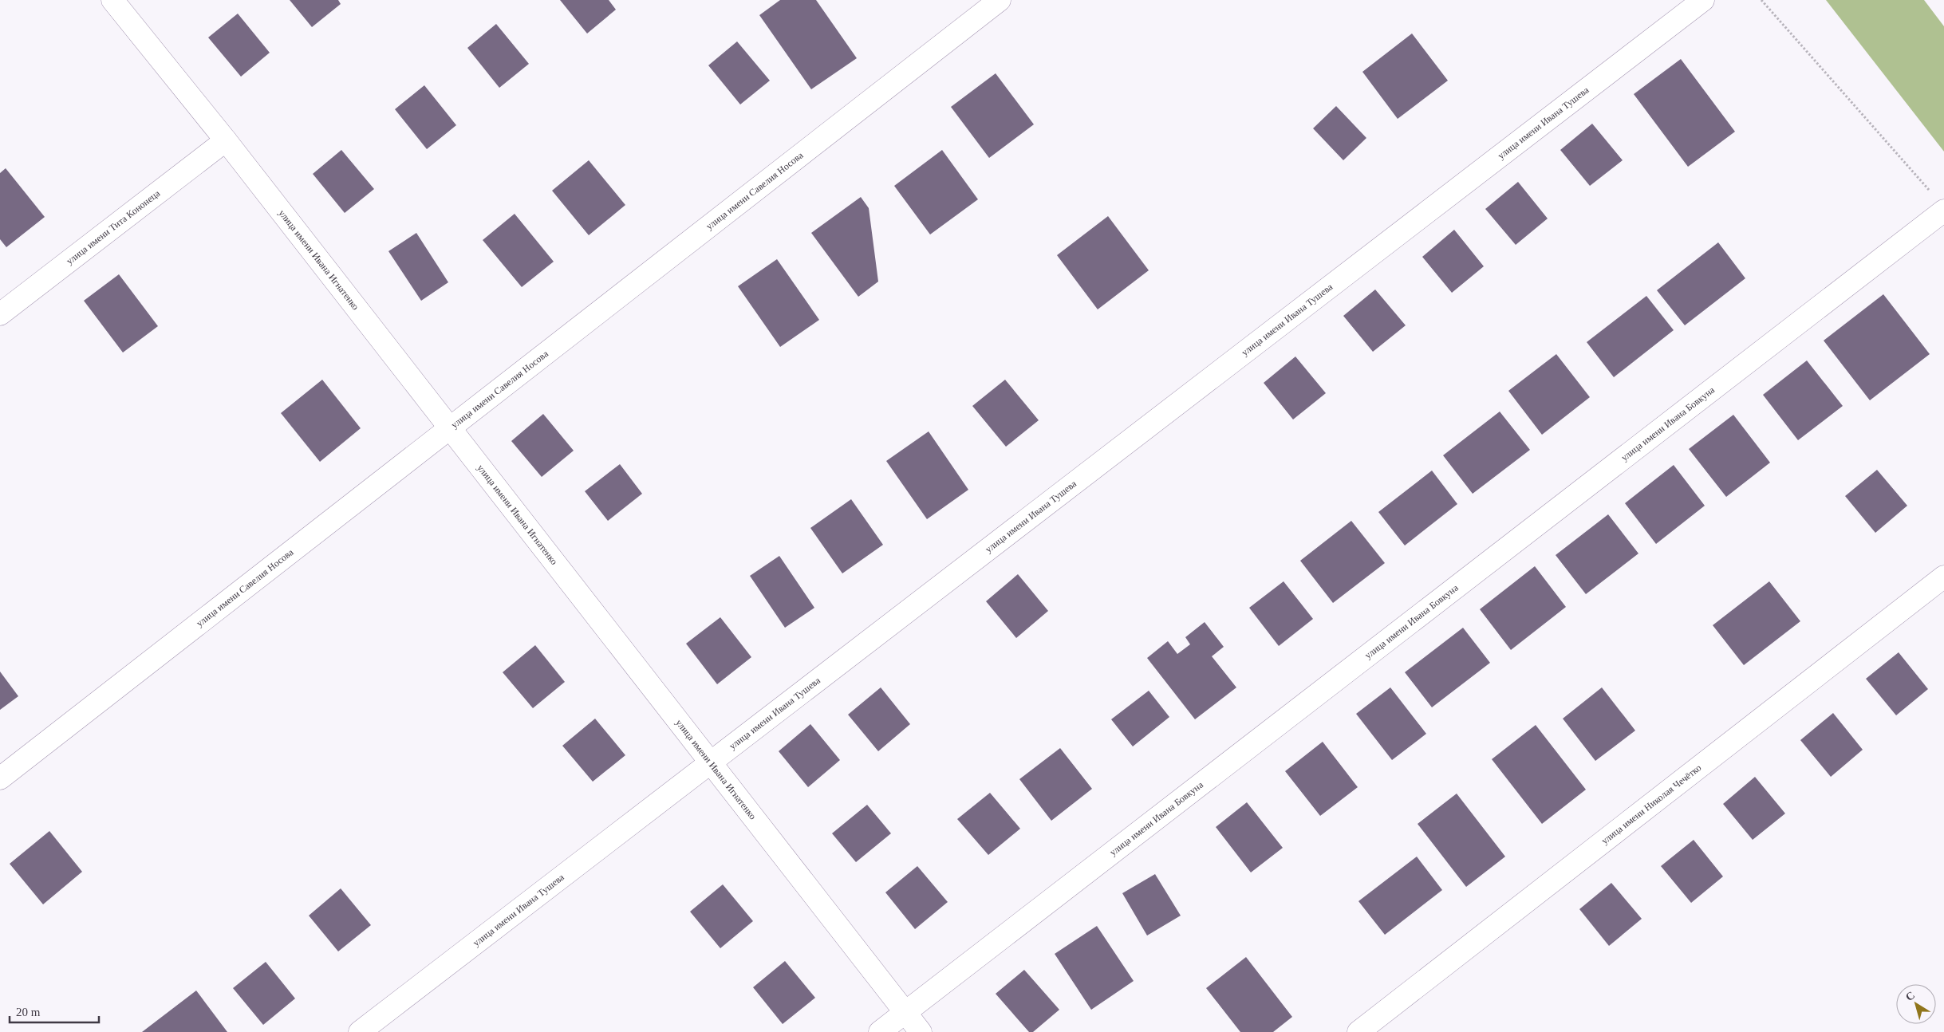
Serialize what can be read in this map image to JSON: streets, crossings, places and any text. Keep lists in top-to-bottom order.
{
  "streets": {
    "street": [
      "улица имени Ивана Тушева",
      "улица имени Савелия Носова",
      "улица имени Тита Кононеца",
      "улица имени Ивана Игнатенко",
      "улица имени Ивана Бовкуна",
      "улица имени Николая Чечётко"
    ]
  },
  "crossings": [
    ["улица имени Ивана Тушева", "улица имени Ивана Игнатенко"],
    ["улица имени Савелия Носова", "улица имени Ивана Игнатенко"],
    ["улица имени Тита Кононеца", "улица имени Ивана Игнатенко"],
    ["улица имени Ивана Игнатенко", "улица имени Ивана Бовкуна"]
  ],
  "scale_bar": "20 m",
  "north": "top left"
}
